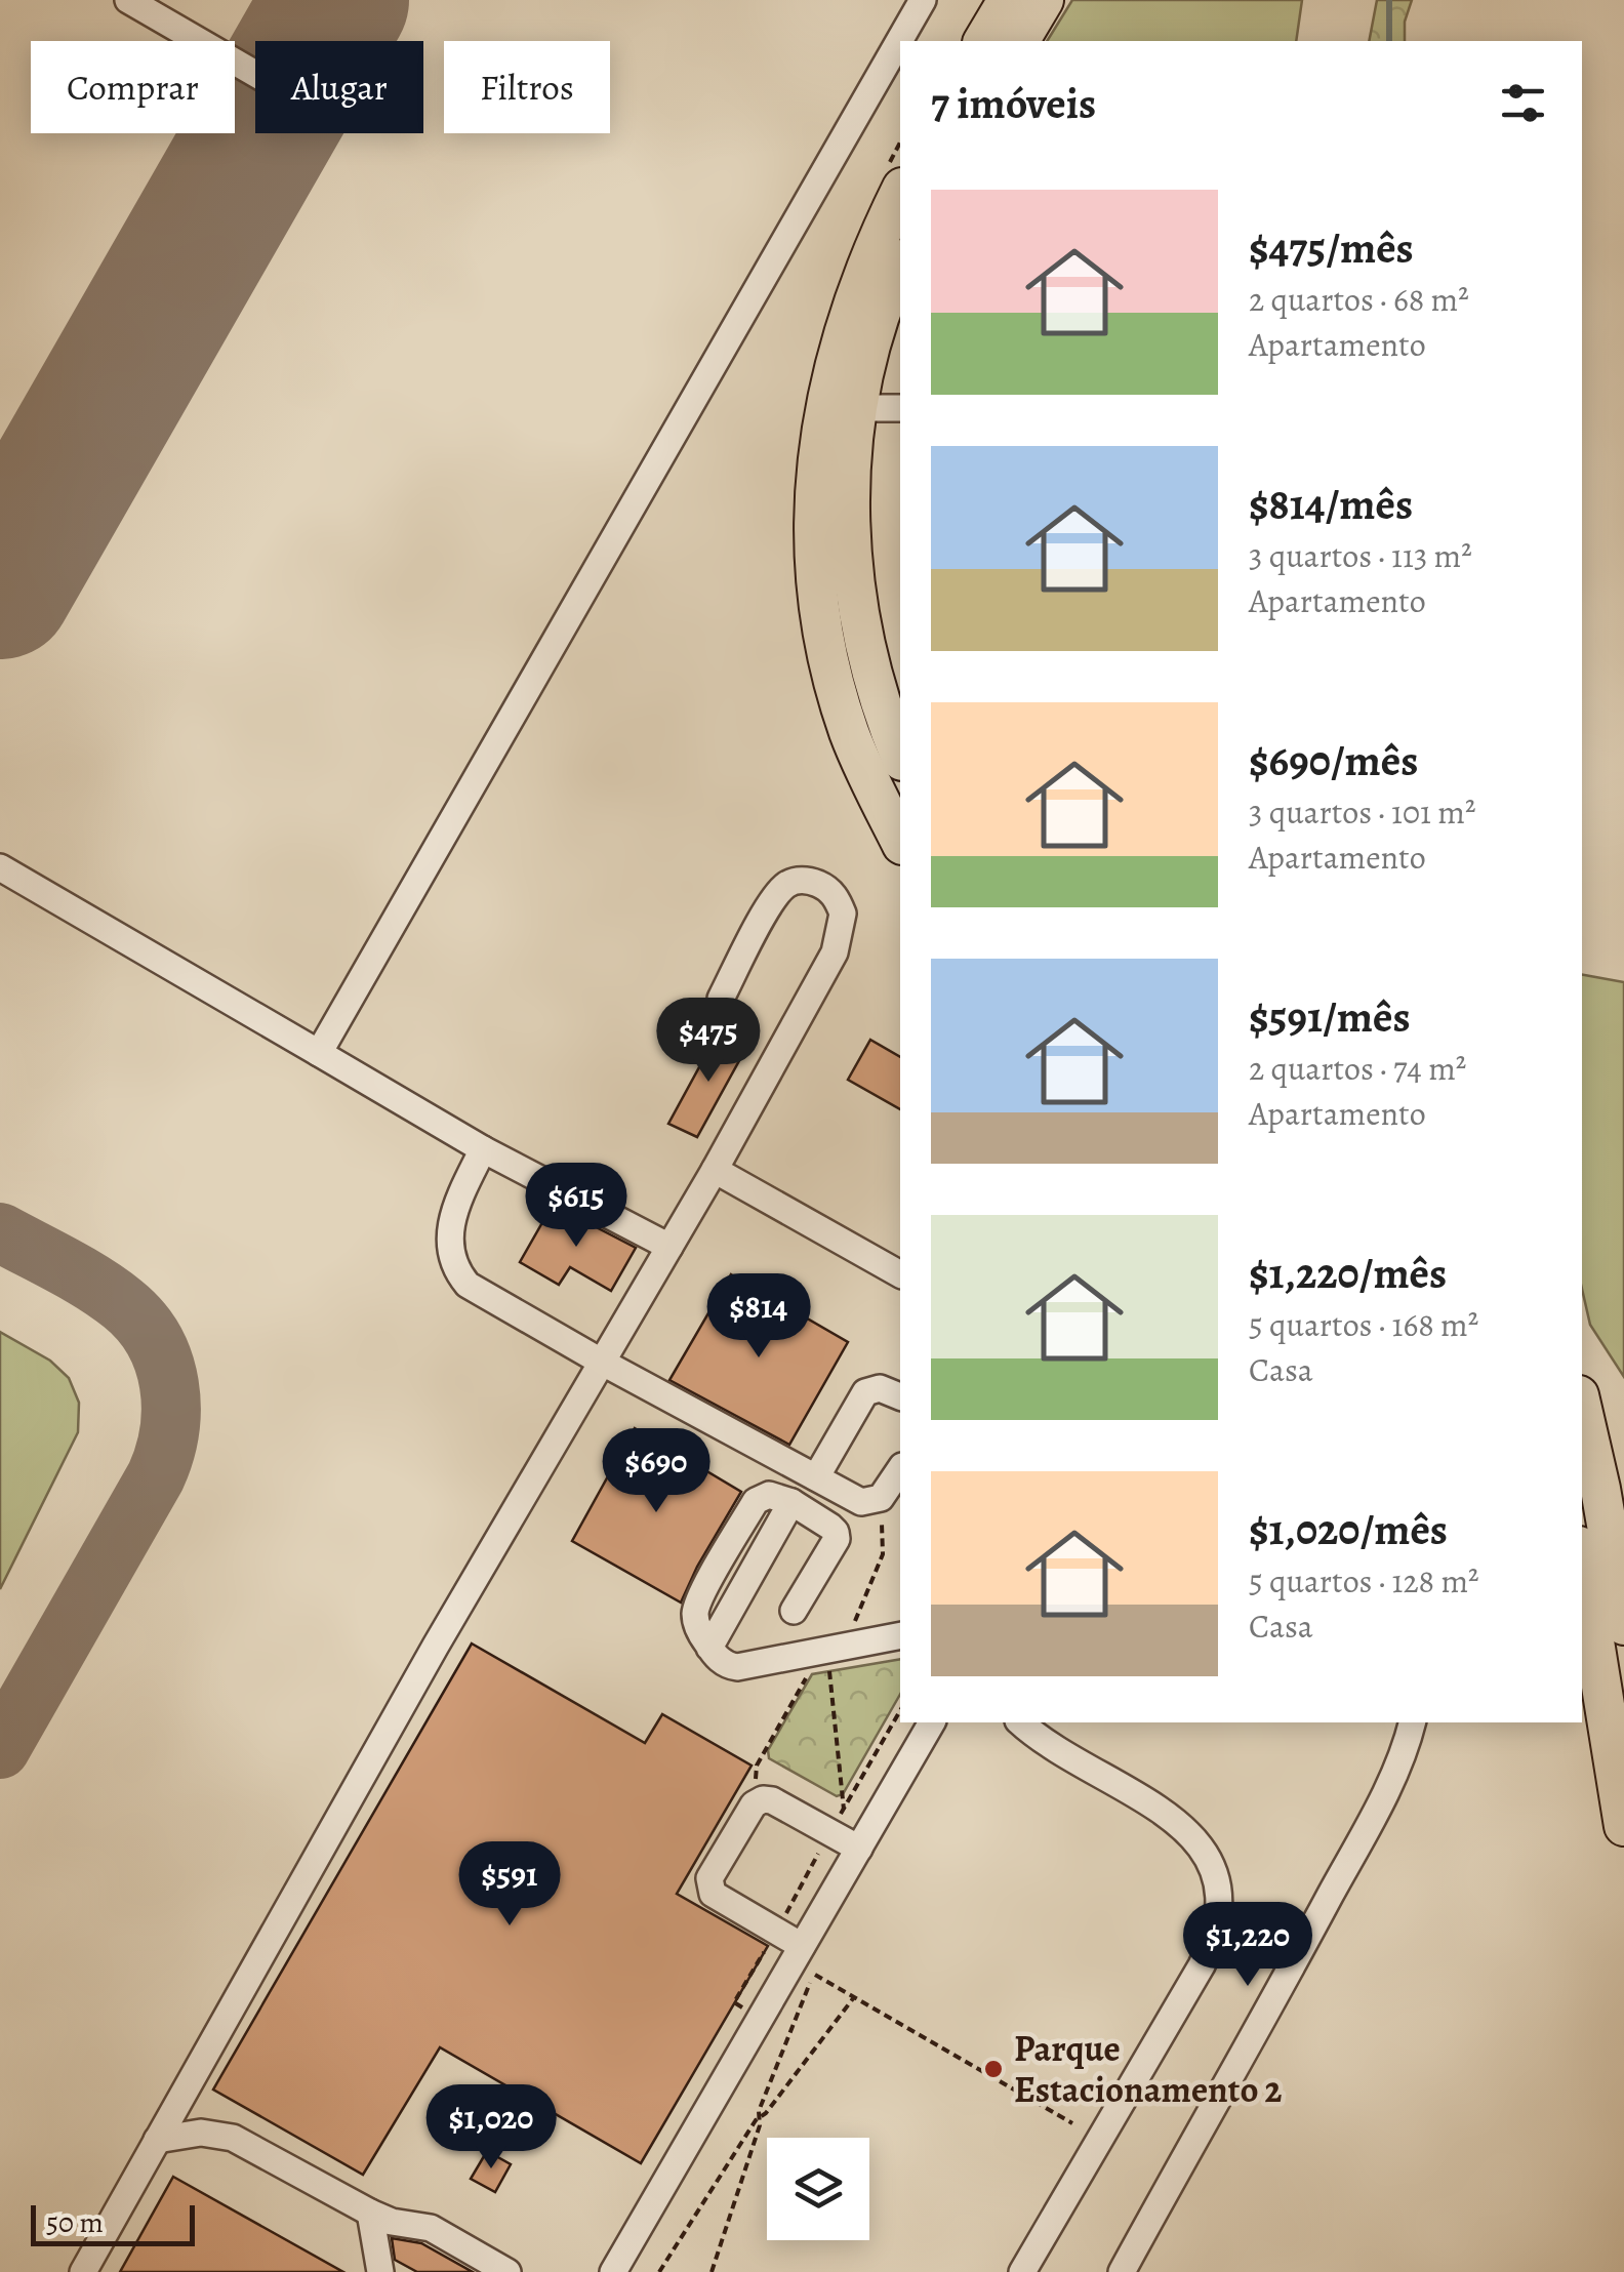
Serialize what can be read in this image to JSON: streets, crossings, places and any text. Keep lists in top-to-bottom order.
{
  "places": ["Parque Estacionamento 2"],
  "scale_bar": "50 m",
  "page": {
    "chip": ["Comprar", "Alugar", "Filtros"],
    "heading": "7 imóveis",
    "list": [
      {
        "name": "$475/mês",
        "note": "2 quartos · 68 m² · Apartamento"
      },
      {
        "name": "$814/mês",
        "note": "3 quartos · 113 m² · Apartamento"
      },
      {
        "name": "$690/mês",
        "note": "3 quartos · 101 m² · Apartamento"
      },
      {
        "name": "$591/mês",
        "note": "2 quartos · 74 m² · Apartamento"
      },
      {
        "name": "$1,220/mês",
        "note": "5 quartos · 168 m² · Casa"
      },
      {
        "name": "$1,020/mês",
        "note": "5 quartos · 128 m² · Casa"
      }
    ],
    "price": [
      "$475",
      "$615",
      "$814",
      "$690",
      "$591",
      "$1,220",
      "$1,020"
    ],
    "scale": "50 m"
  }
}
